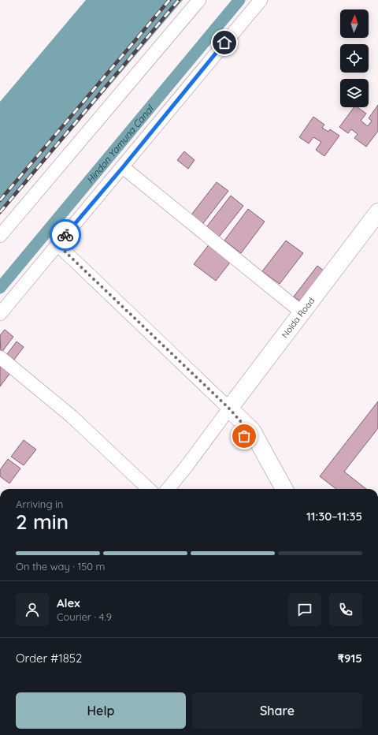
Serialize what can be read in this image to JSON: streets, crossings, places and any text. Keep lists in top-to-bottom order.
{
  "streets": {
    "main road": ["Noida Road"]
  },
  "water": ["Hindon Yamuna Canal"],
  "north": "top",
  "page": {
    "heading": ["2 min", "Arriving in", "11:30–11:35"],
    "panel": [
      "Alex",
      "Courier · 4.9",
      "Order #1852",
      "₹915"
    ],
    "bar": "On the way · 150 m",
    "buttons": ["Help", "Share"]
  }
}
